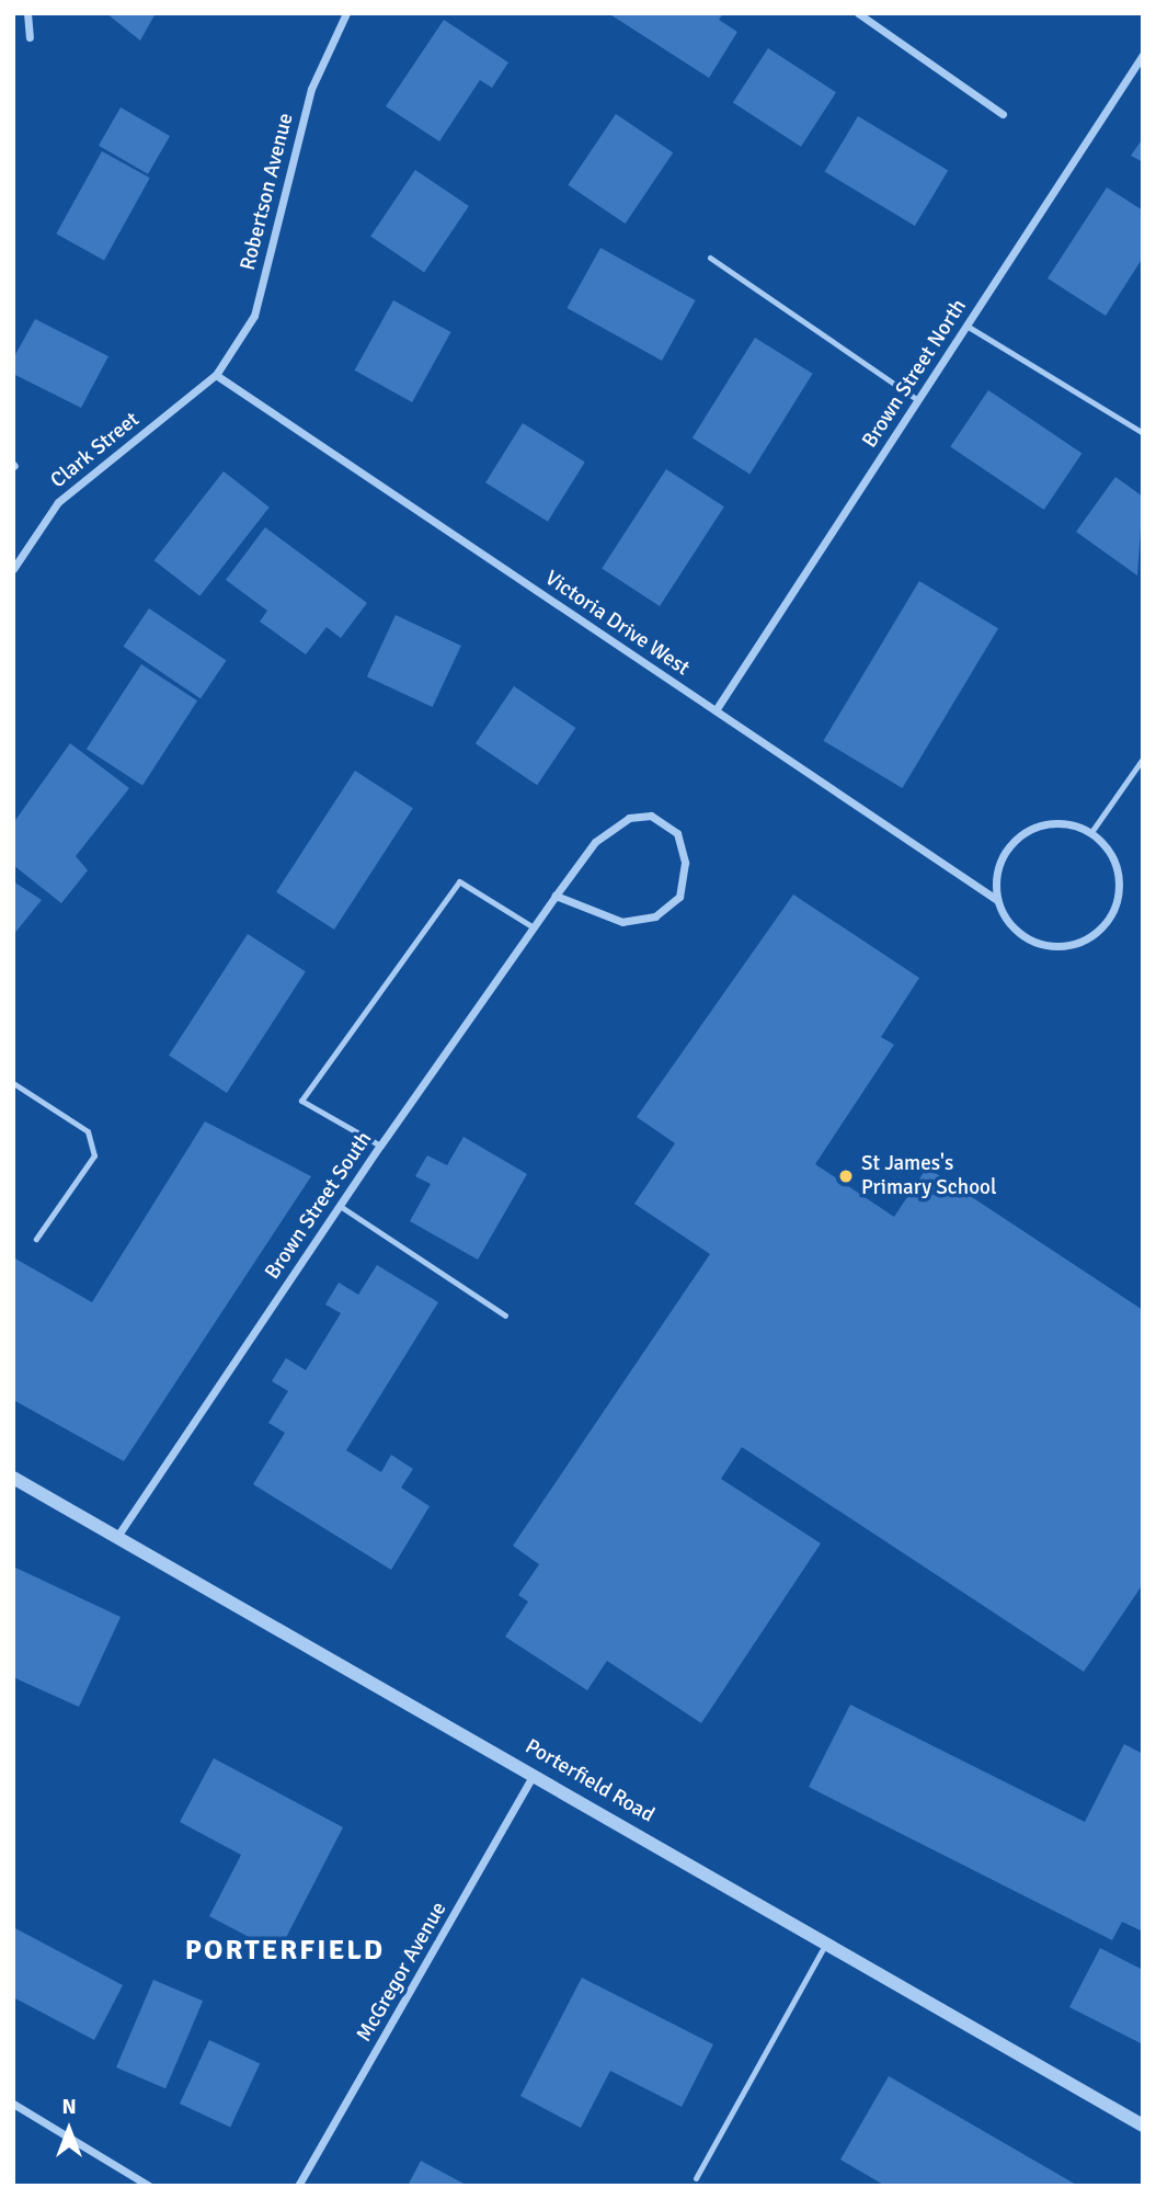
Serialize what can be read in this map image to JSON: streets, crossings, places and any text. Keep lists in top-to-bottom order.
{
  "streets": {
    "street": [
      "Robertson Avenue",
      "Brown Street North",
      "Clark Street",
      "Victoria Drive West",
      "Brown Street South",
      "Porterfield Road",
      "McGregor Avenue"
    ]
  },
  "crossings": [
    ["Robertson Avenue", "Clark Street"],
    ["Robertson Avenue", "Victoria Drive West"],
    ["Brown Street North", "Victoria Drive West"],
    ["Clark Street", "Victoria Drive West"],
    ["Brown Street South", "Porterfield Road"],
    ["Porterfield Road", "McGregor Avenue"]
  ],
  "districts": ["PORTERFIELD"],
  "places": ["St James's Primary School"],
  "north": "top"
}
